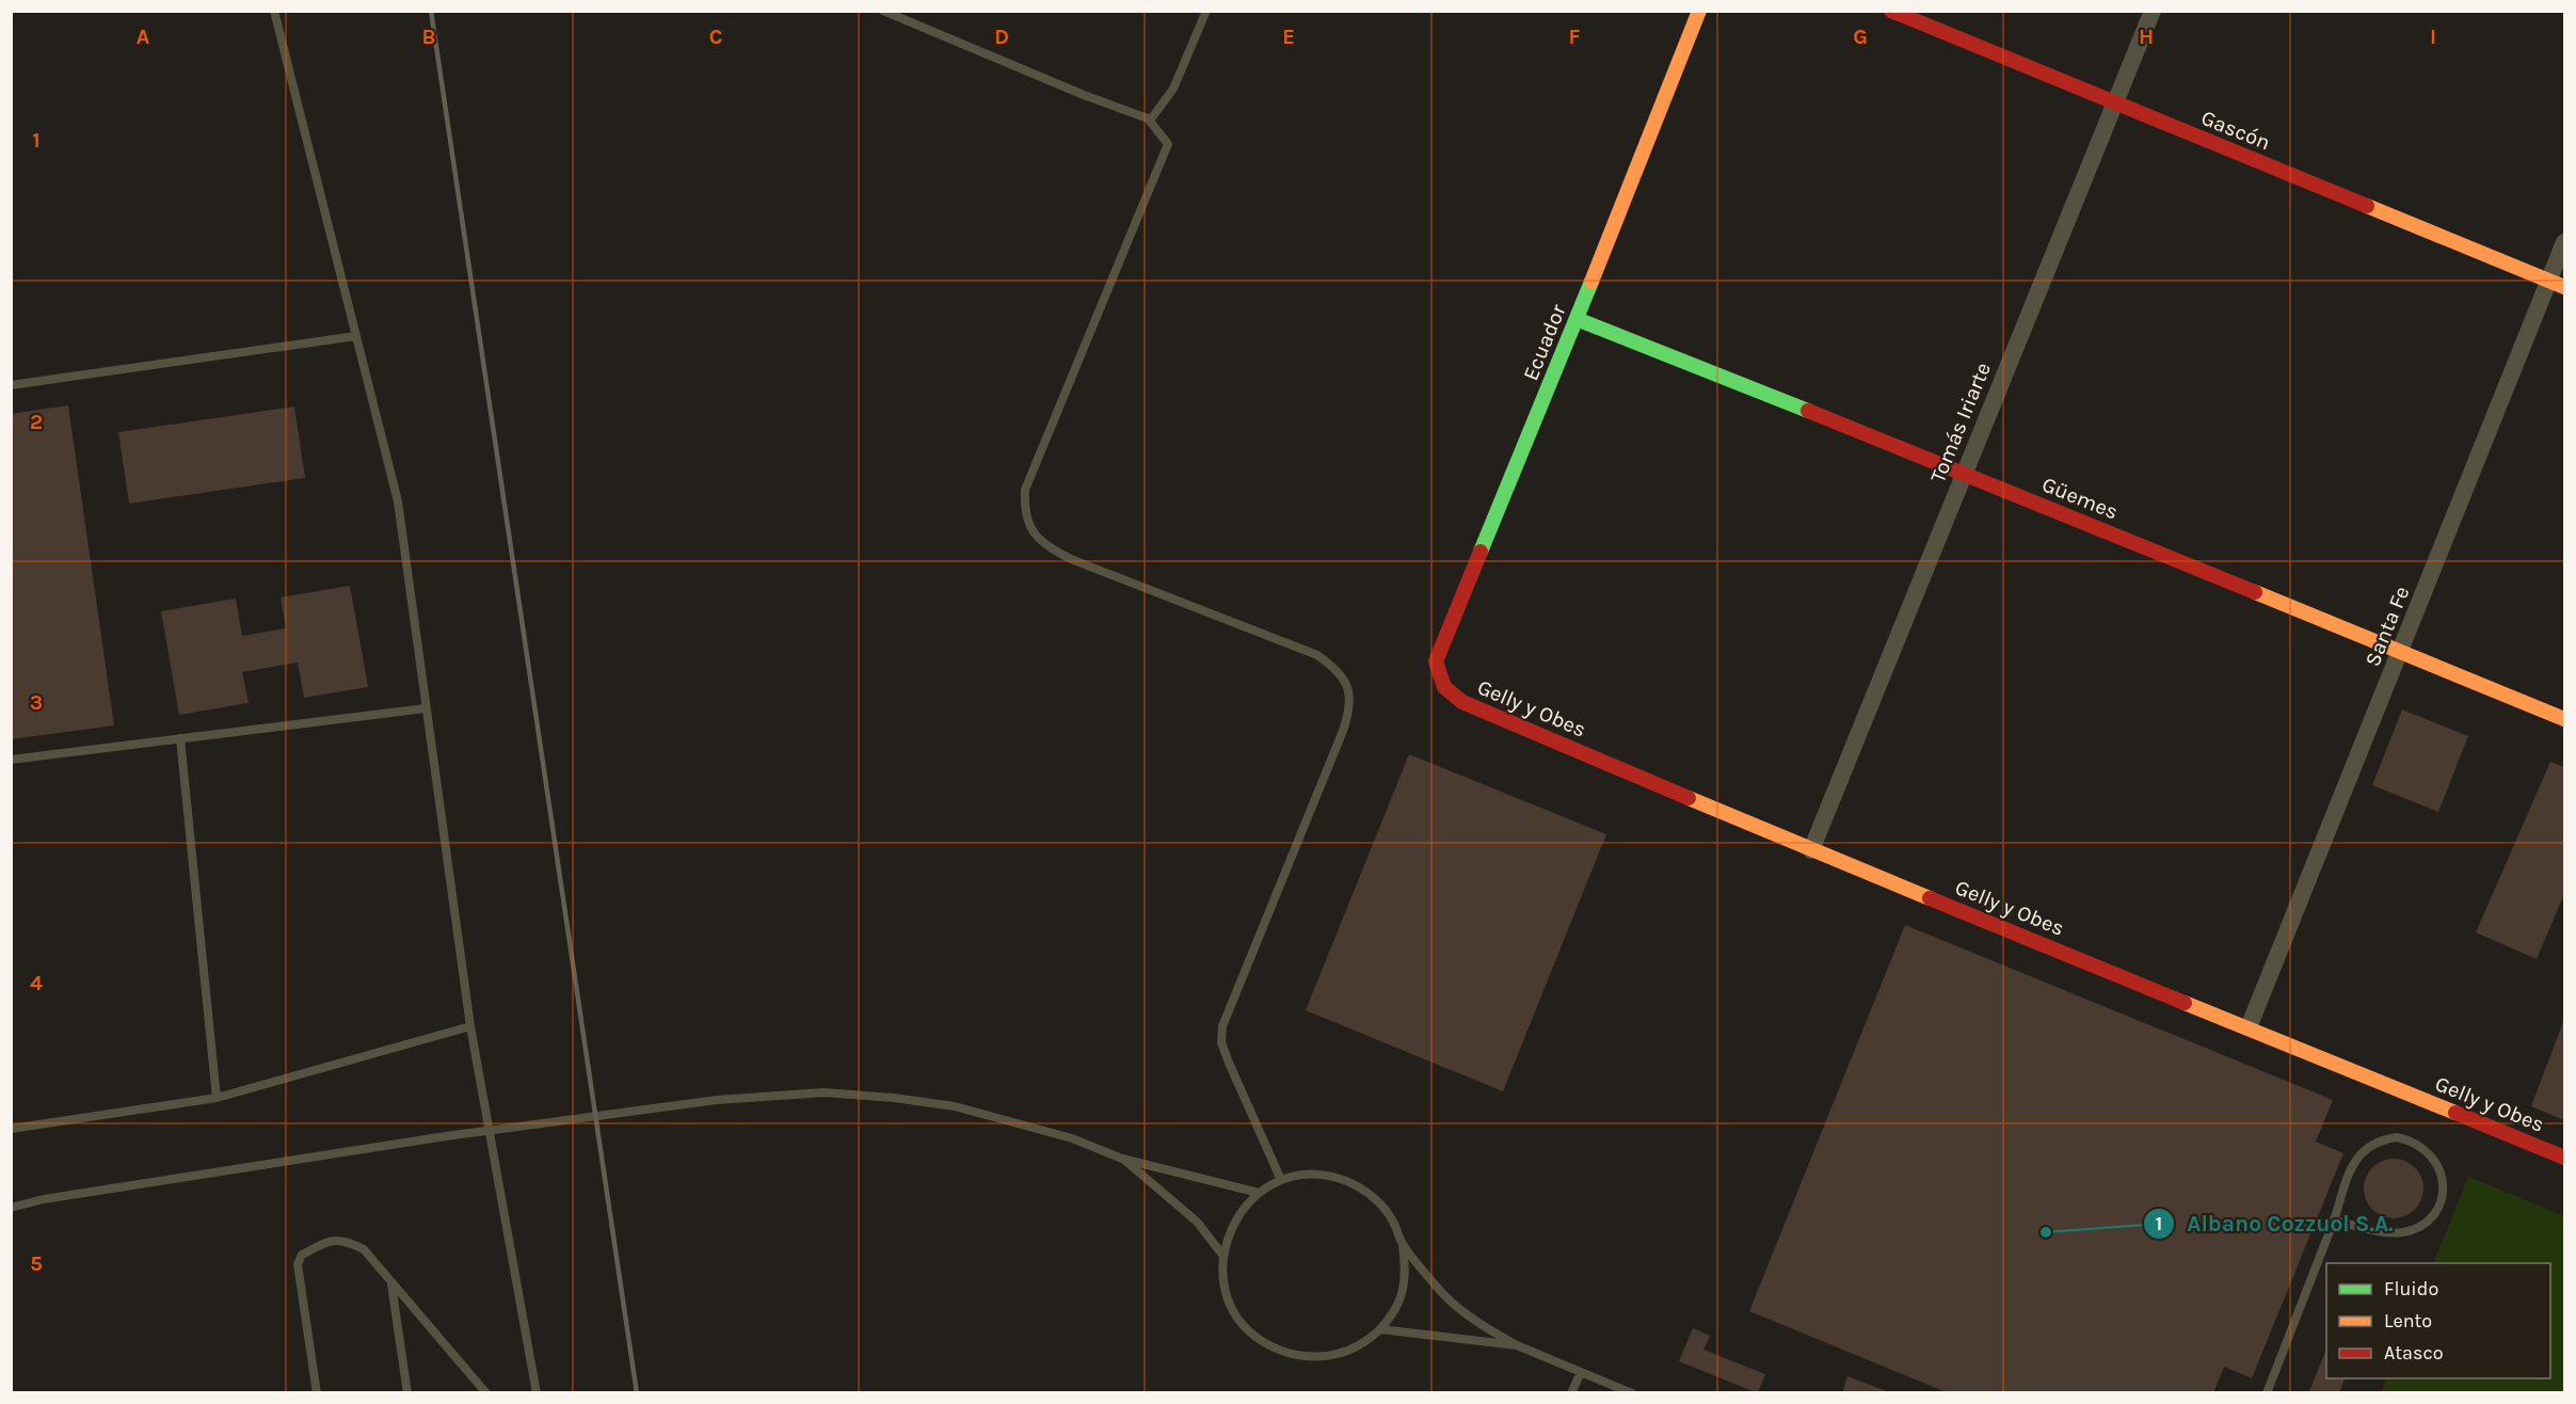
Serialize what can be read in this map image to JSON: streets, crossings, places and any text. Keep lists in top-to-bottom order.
{
  "streets": {
    "street": [
      "Gascón",
      "Ecuador",
      "Tomás Iriarte",
      "Güemes",
      "Santa Fe",
      "Gelly y Obes"
    ]
  },
  "crossings": [
    ["Gascón", "Tomás Iriarte"],
    ["Gascón", "Santa Fe"],
    ["Ecuador", "Güemes"],
    ["Ecuador", "Gelly y Obes"],
    ["Tomás Iriarte", "Güemes"],
    ["Tomás Iriarte", "Gelly y Obes"],
    ["Güemes", "Santa Fe"],
    ["Santa Fe", "Gelly y Obes"]
  ],
  "places": ["Albano Cozzuol S.A."],
  "legend": ["Fluido", "Lento", "Atasco"],
  "grid": {
    "columns": [
      "A",
      "B",
      "C",
      "D",
      "E",
      "F",
      "G",
      "H",
      "I"
    ],
    "rows": [
      "1",
      "2",
      "3",
      "4",
      "5"
    ]
  }
}
